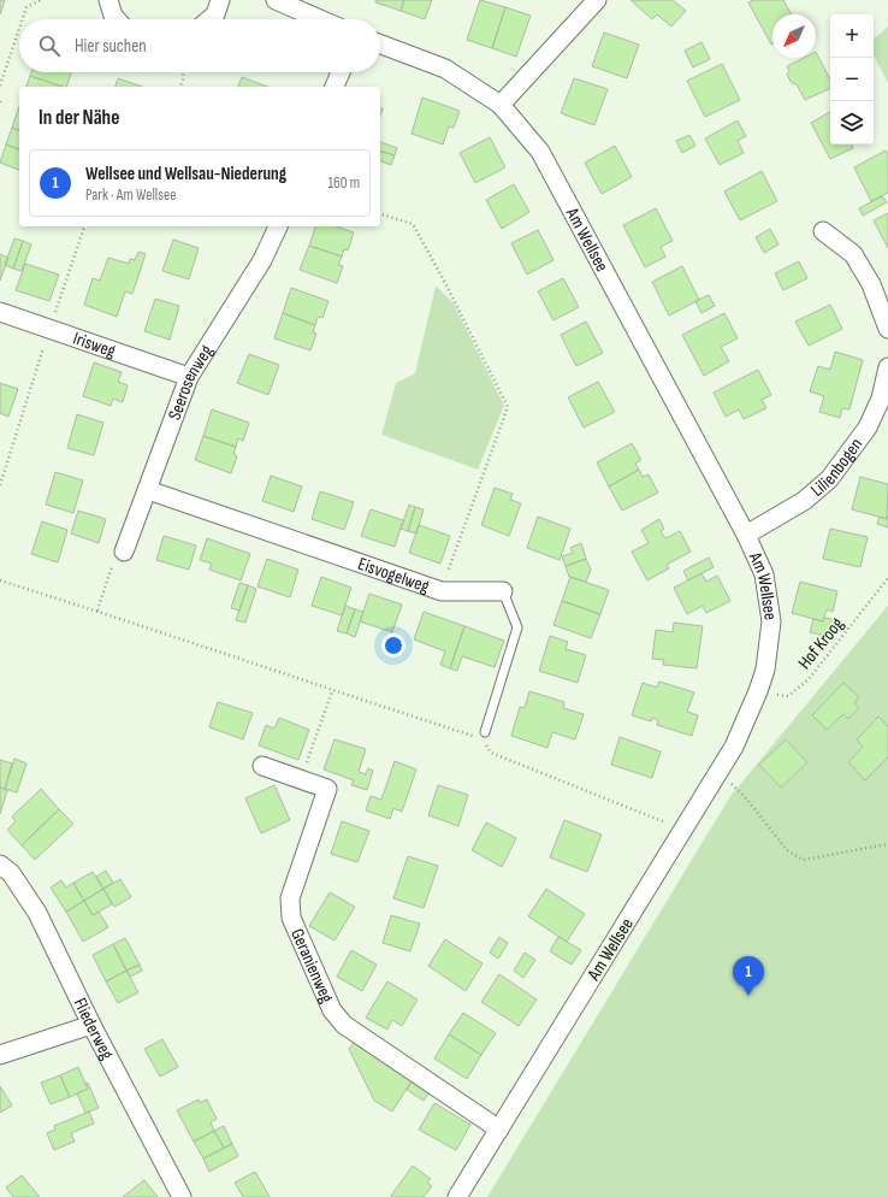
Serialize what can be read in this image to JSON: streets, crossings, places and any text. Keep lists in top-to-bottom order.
{
  "streets": {
    "street": [
      "Am Wellsee",
      "Irisweg",
      "Seerosenweg",
      "Lilienbogen",
      "Eisvogelweg",
      "Geranienweg",
      "Fliederweg"
    ],
    "path": ["Hof Kroog"]
  },
  "crossings": [
    ["Am Wellsee", "Lilienbogen"],
    ["Am Wellsee", "Hof Kroog"],
    ["Am Wellsee", "Geranienweg"],
    ["Irisweg", "Seerosenweg"],
    ["Seerosenweg", "Eisvogelweg"]
  ],
  "north": "bottom left",
  "page": {
    "map_buttons": ["+", "−"],
    "search": "Hier suchen",
    "heading": "In der Nähe",
    "list": [
      {
        "mark": "1",
        "name": "Wellsee und Wellsau-Niederung",
        "note": "Park · Am Wellsee",
        "value": "160 m"
      }
    ],
    "pins": "1"
  }
}
